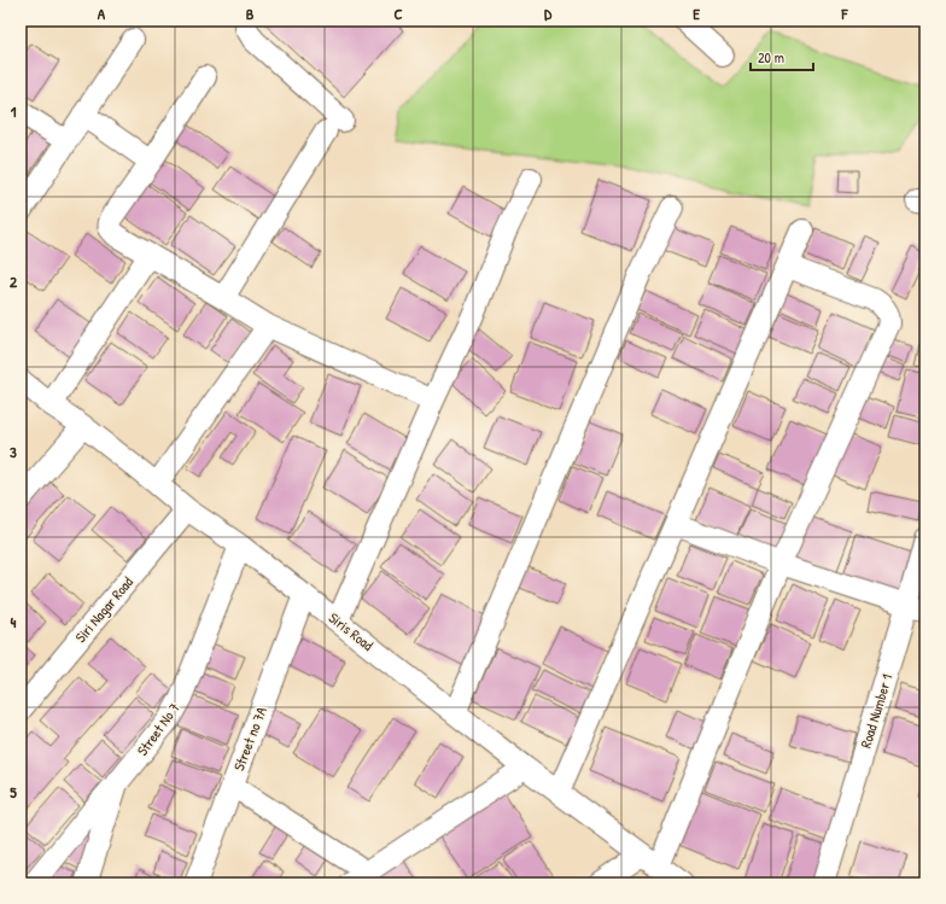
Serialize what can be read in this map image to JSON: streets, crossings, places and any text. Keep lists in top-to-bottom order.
{
  "streets": {
    "street": [
      "Siri Nagar Road",
      "Siris Road",
      "Road Number 1",
      "Street No 7",
      "Street no 7A"
    ]
  },
  "crossings": [
    ["Siri Nagar Road", "Siris Road"],
    ["Siris Road", "Street No 7"],
    ["Siris Road", "Street no 7A"]
  ],
  "scale_bar": "20 m",
  "grid": {
    "columns": [
      "A",
      "B",
      "C",
      "D",
      "E",
      "F"
    ],
    "rows": [
      "1",
      "2",
      "3",
      "4",
      "5"
    ]
  }
}
